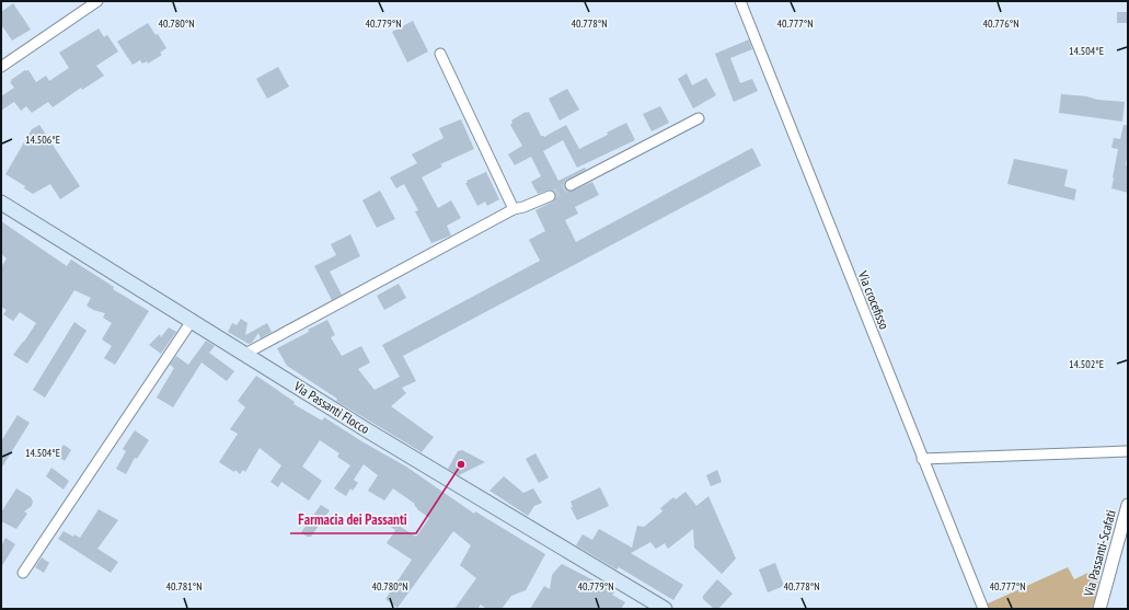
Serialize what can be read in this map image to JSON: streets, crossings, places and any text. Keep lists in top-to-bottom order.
{
  "streets": {
    "main road": ["Via Passanti Flocco"],
    "street": ["Via crocefisso", "Via Passanti-Scafati"]
  },
  "places": ["Farmacia dei Passanti"],
  "coordinates": [
    "40.780°N",
    "40.779°N",
    "40.778°N",
    "40.777°N",
    "40.776°N",
    "14.504°E",
    "14.506°E",
    "14.502°E",
    "40.781°N"
  ]
}
